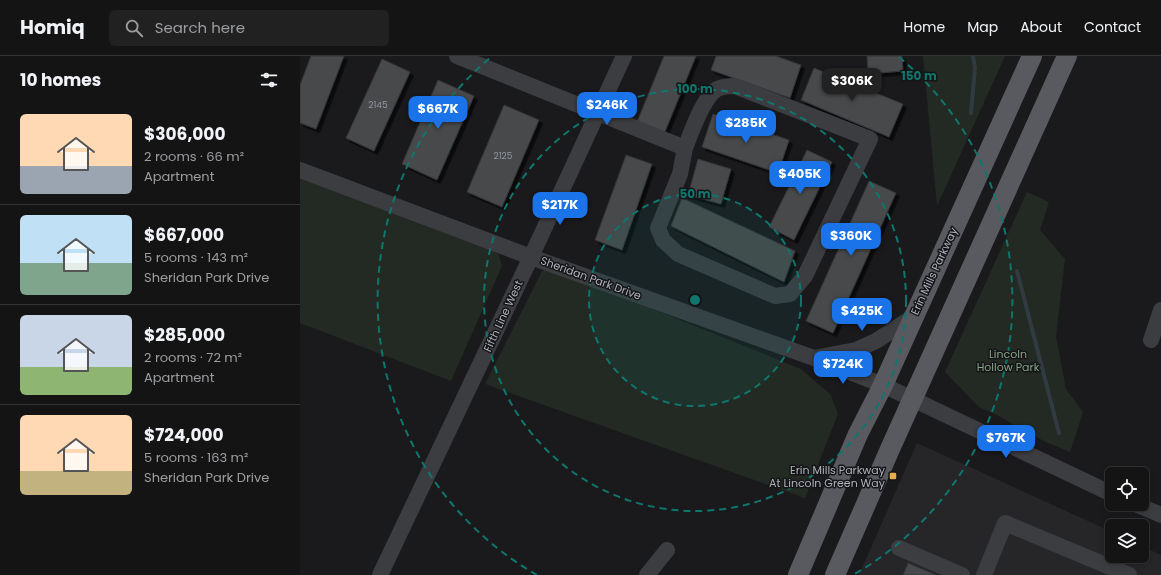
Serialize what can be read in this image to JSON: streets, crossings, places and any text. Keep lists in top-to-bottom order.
{
  "streets": {
    "main road": ["Erin Mills Parkway"],
    "street": ["Sheridan Park Drive", "Fifth Line West"]
  },
  "crossings": [
    ["Erin Mills Parkway", "Sheridan Park Drive"],
    ["Sheridan Park Drive", "Fifth Line West"]
  ],
  "parks": ["Lincoln Hollow Park"],
  "places": {
    "transit": ["Erin Mills Parkway At Lincoln Green Way"]
  },
  "house_numbers": ["2145", "2125"],
  "page": {
    "header": "Homiq",
    "search": "Search here",
    "nav": [
      "Home",
      "Map",
      "About",
      "Contact"
    ],
    "heading": "10 homes",
    "price": [
      "$306K",
      "$246K",
      "$667K",
      "$285K",
      "$405K",
      "$217K",
      "$360K",
      "$425K",
      "$724K",
      "$767K"
    ],
    "list": [
      {
        "name": "$306,000",
        "note": "2 rooms · 66 m² · Apartment"
      },
      {
        "name": "$667,000",
        "note": "5 rooms · 143 m² · Sheridan Park Drive"
      },
      {
        "name": "$285,000",
        "note": "2 rooms · 72 m² · Apartment"
      },
      {
        "name": "$724,000",
        "note": "5 rooms · 163 m² · Sheridan Park Drive"
      }
    ]
  },
  "rings": ["150 m", "100 m", "50 m"]
}
